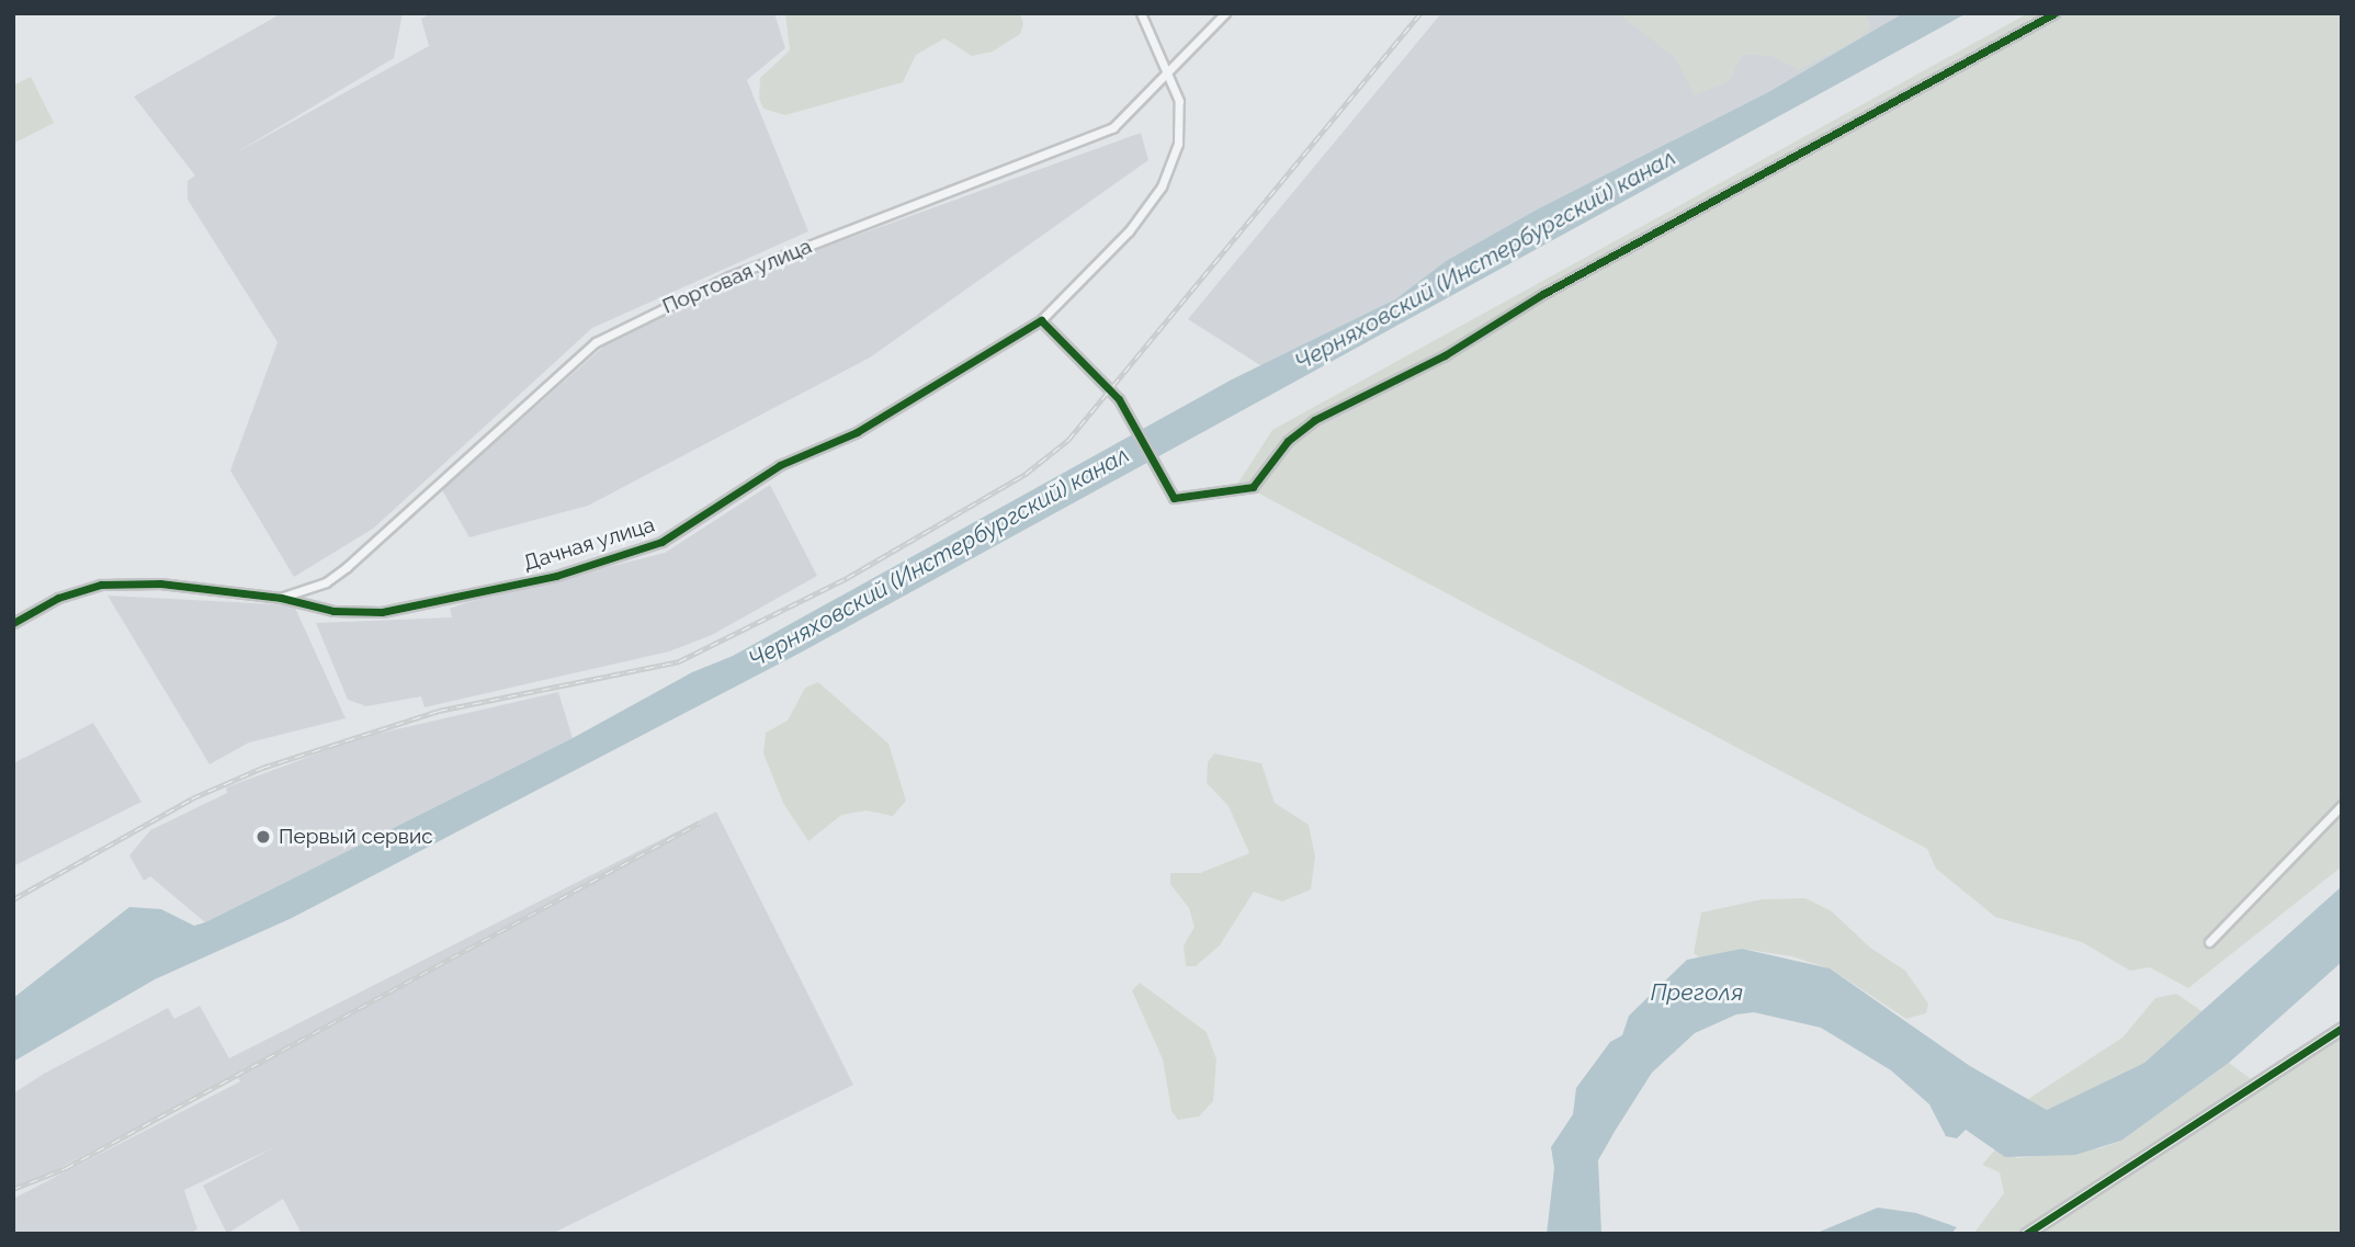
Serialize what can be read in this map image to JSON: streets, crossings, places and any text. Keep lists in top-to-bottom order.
{
  "streets": {
    "street": ["Портовая улица", "Дачная улица"]
  },
  "crossings": [
    ["Портовая улица", "Дачная улица"]
  ],
  "water": ["Черняховский (Инстербургский) канал", "Преголя"],
  "places": ["Первый сервис"]
}
